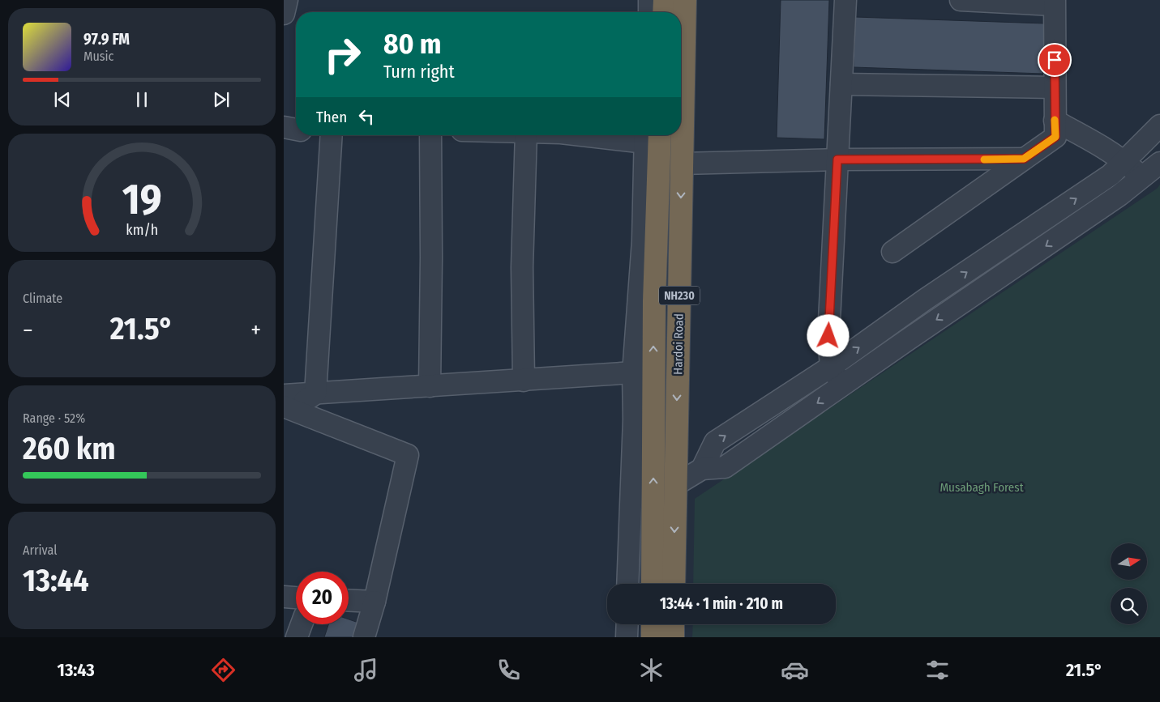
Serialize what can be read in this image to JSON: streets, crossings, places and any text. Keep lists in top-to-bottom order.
{
  "streets": {
    "highway": ["NH230", "Hardoi Road"]
  },
  "parks": ["Musabagh Forest"],
  "north": "right",
  "page": {
    "turn": ["80 m", "Turn right"],
    "song": ["97.9 FM", "Music"],
    "then": "Then",
    "tile": [
      "Climate",
      ["Range · 52%", "260 km"],
      ["Arrival", "13:44"]
    ],
    "heat": ["−", "21.5°", "+"],
    "limit": "20",
    "trip": "13:44 · 1 min · 210 m",
    "tabs": ["13:43", "21.5°"],
    "gauge": ["19", "km/h"]
  }
}
